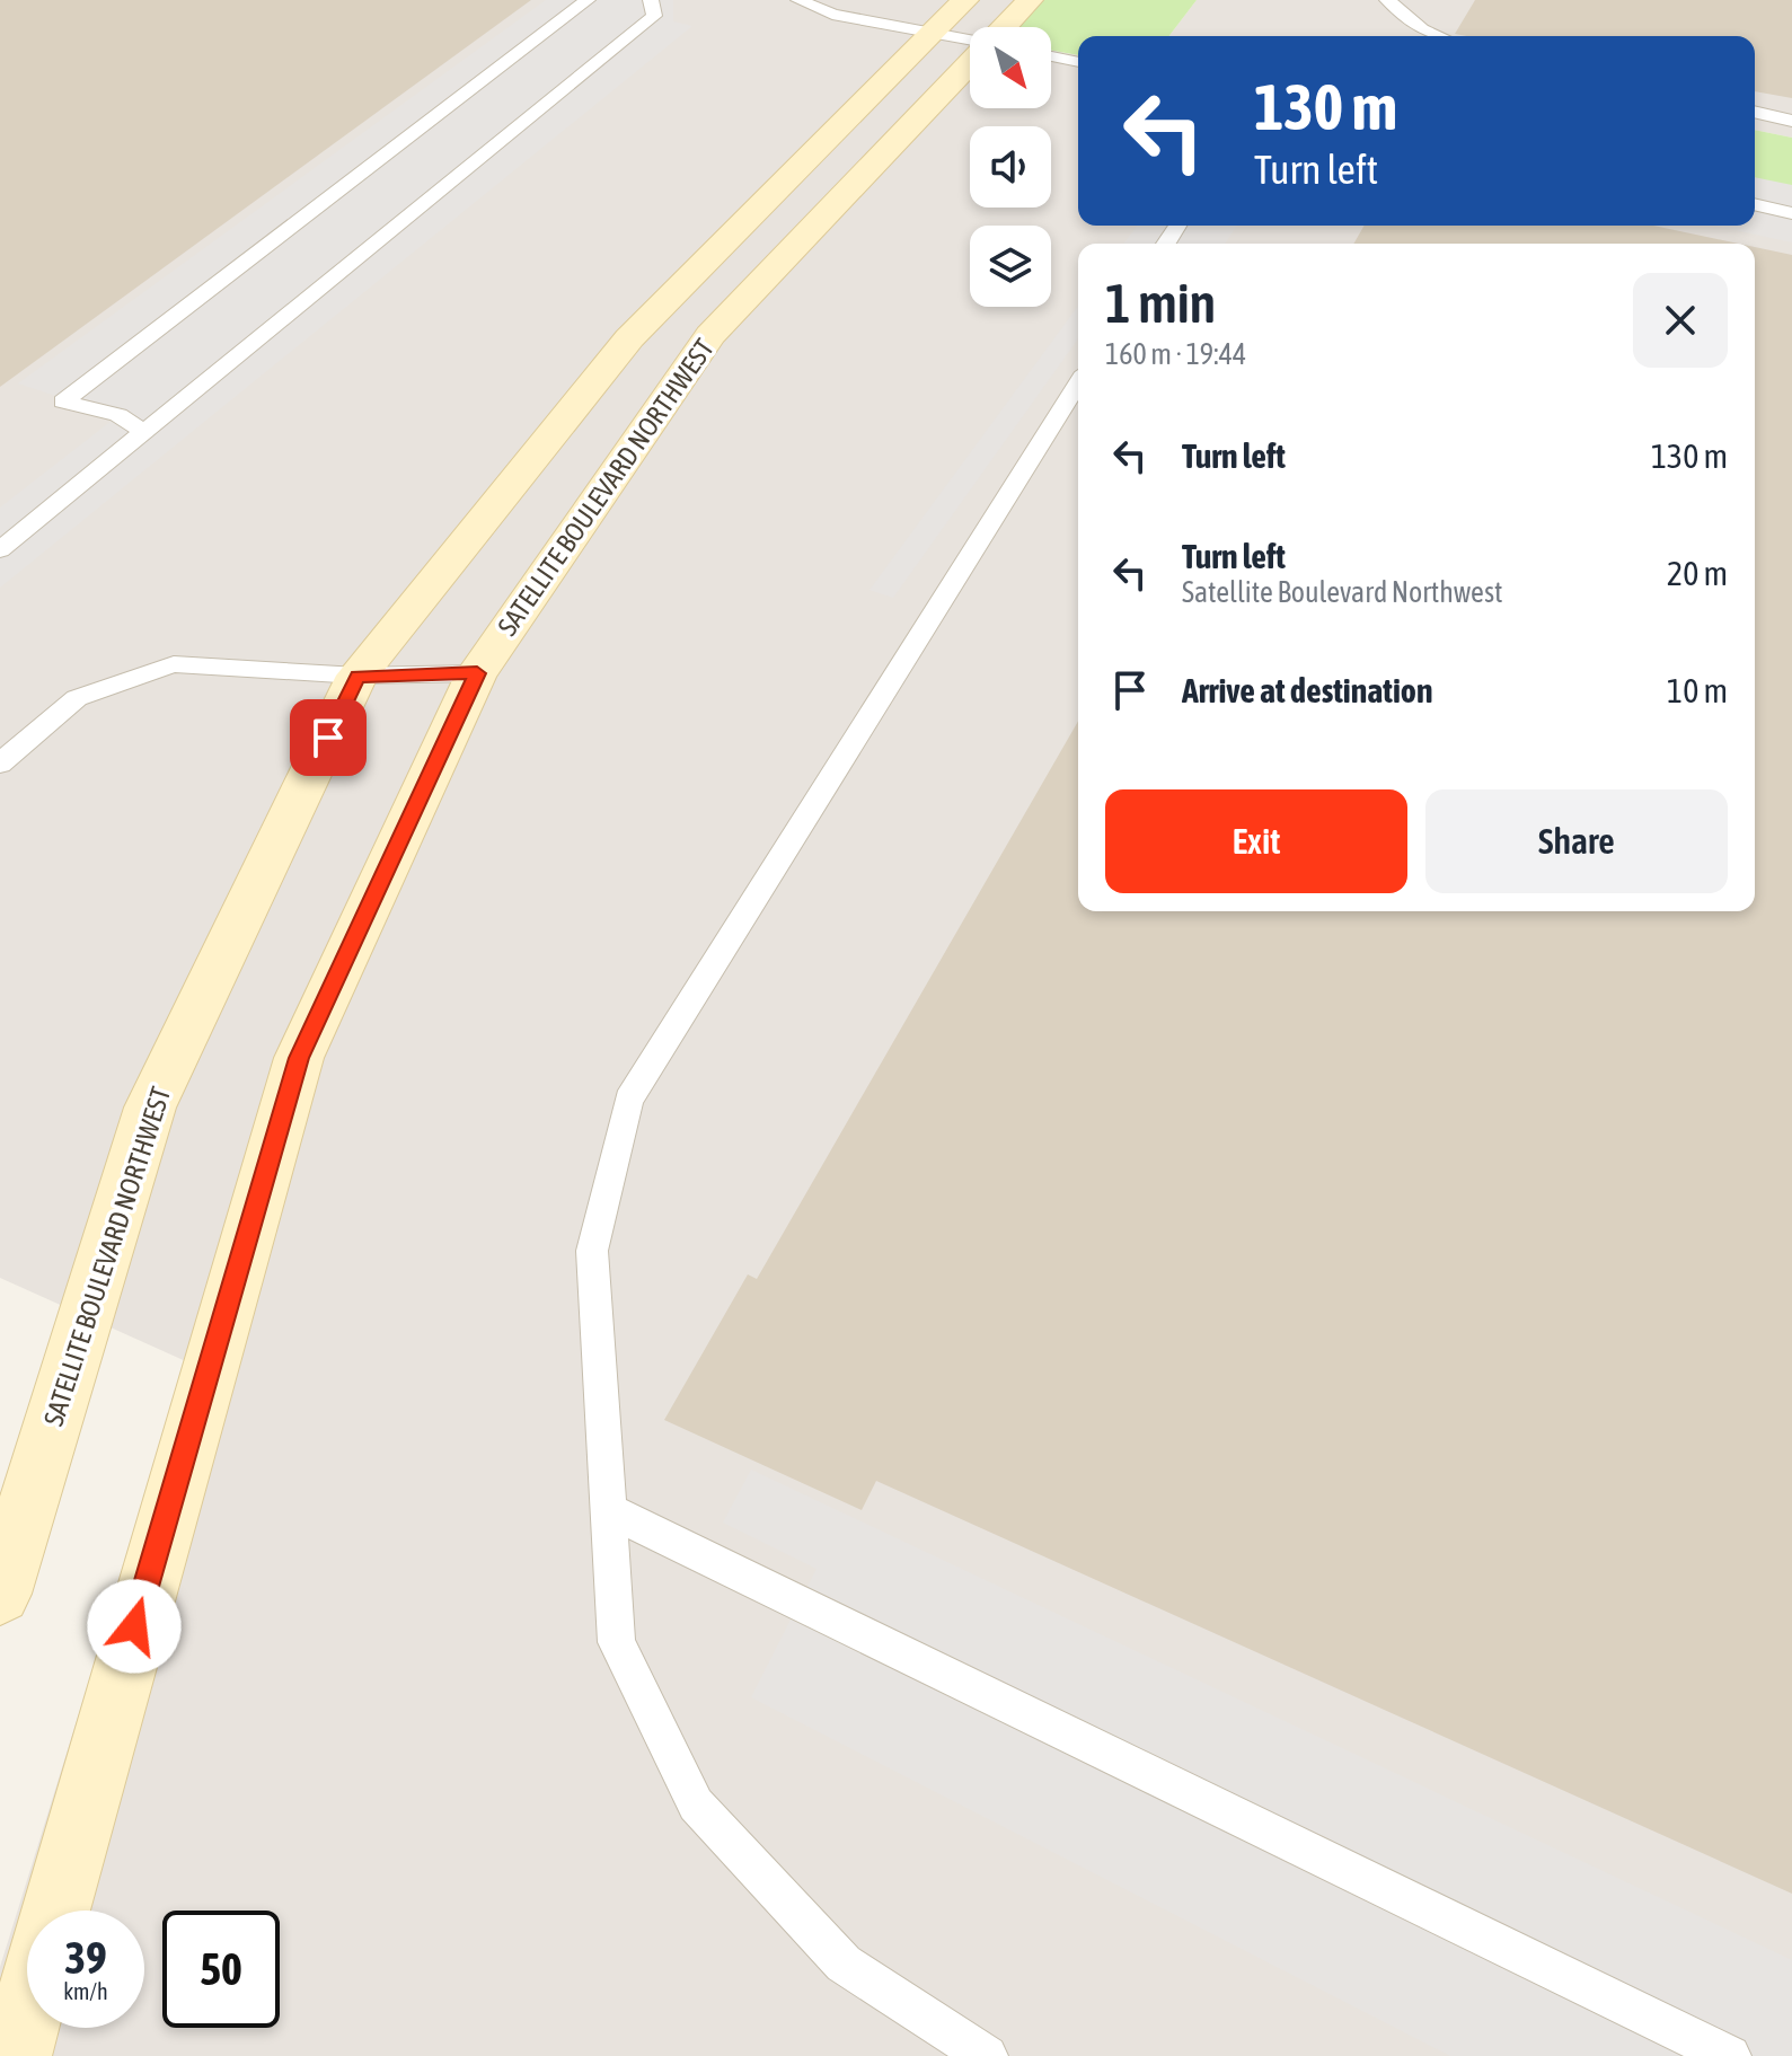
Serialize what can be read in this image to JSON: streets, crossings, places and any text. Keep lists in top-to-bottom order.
{
  "streets": {
    "main road": ["SATELLITE BOULEVARD NORTHWEST"]
  },
  "north": "bottom right",
  "page": {
    "turn": ["130 m", "Turn left"],
    "heading": ["1 min", "160 m · 19:44"],
    "list": [
      {
        "name": "Turn left",
        "value": "130 m"
      },
      {
        "name": "Turn left",
        "note": "Satellite Boulevard Northwest",
        "value": "20 m"
      },
      {
        "name": "Arrive at destination",
        "value": "10 m"
      }
    ],
    "buttons": ["Exit", "Share"],
    "speed": "39 km/h",
    "limit": "50"
  }
}
